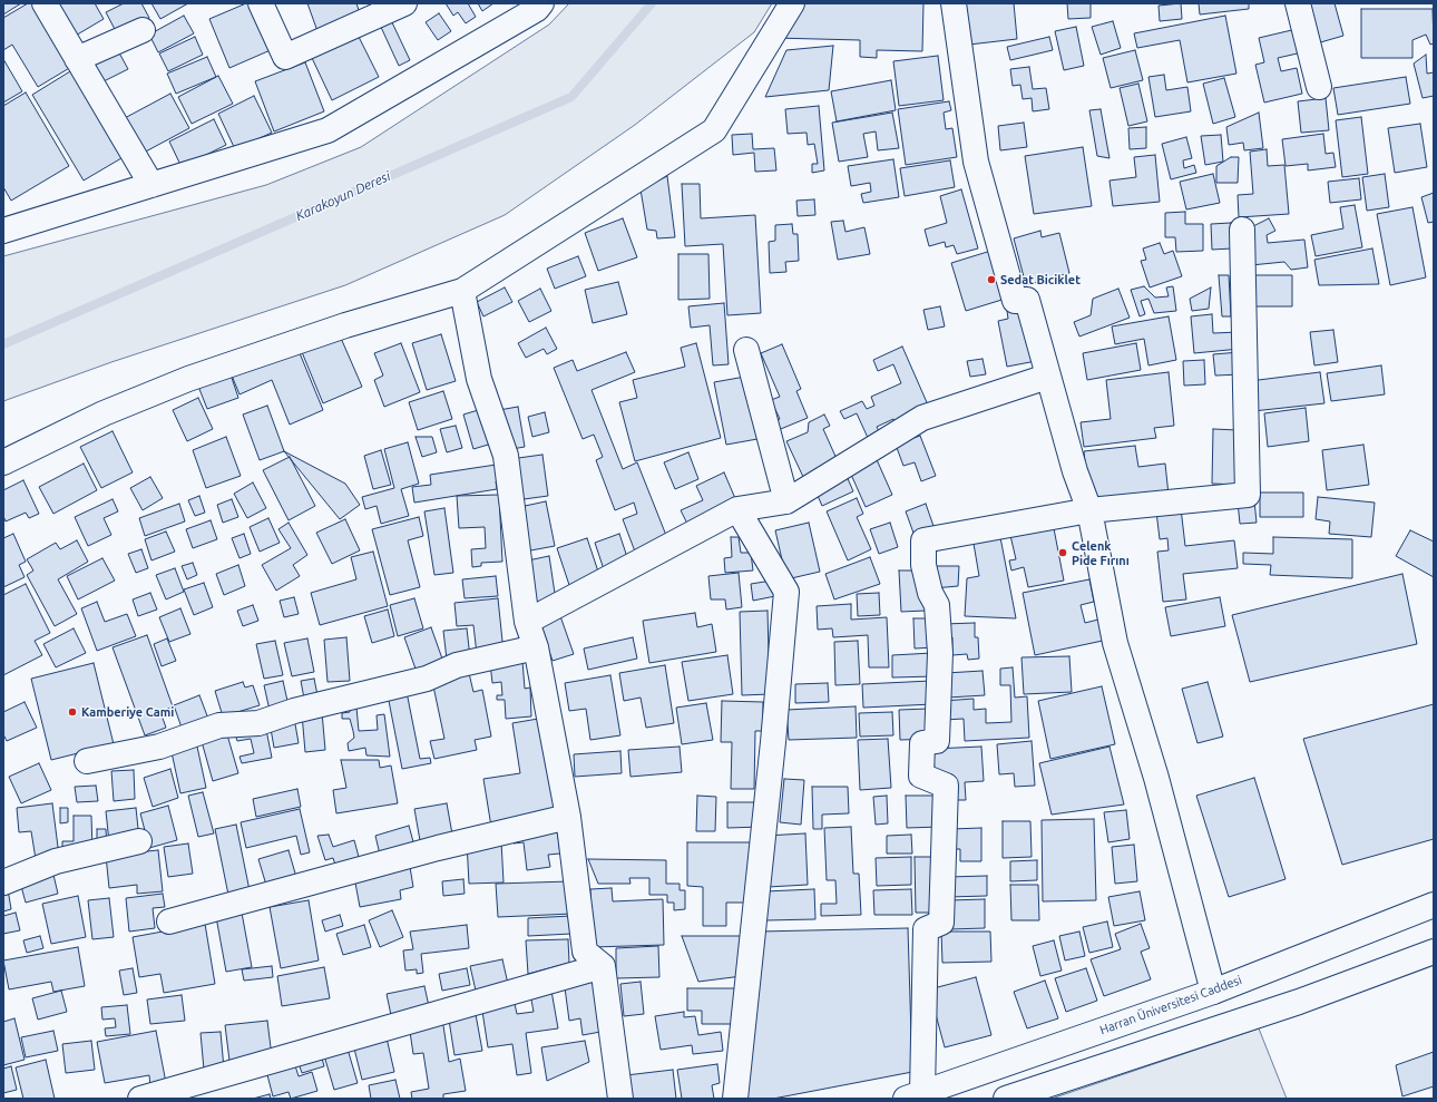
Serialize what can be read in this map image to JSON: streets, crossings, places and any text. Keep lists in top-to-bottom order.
{
  "streets": {
    "street": ["Harran Üniversitesi Caddesi"]
  },
  "water": ["Karakoyun Deresi"],
  "places": ["Sedat Biciklet", "Celenk Pide Fırını", "Kamberiye Cami"]
}
